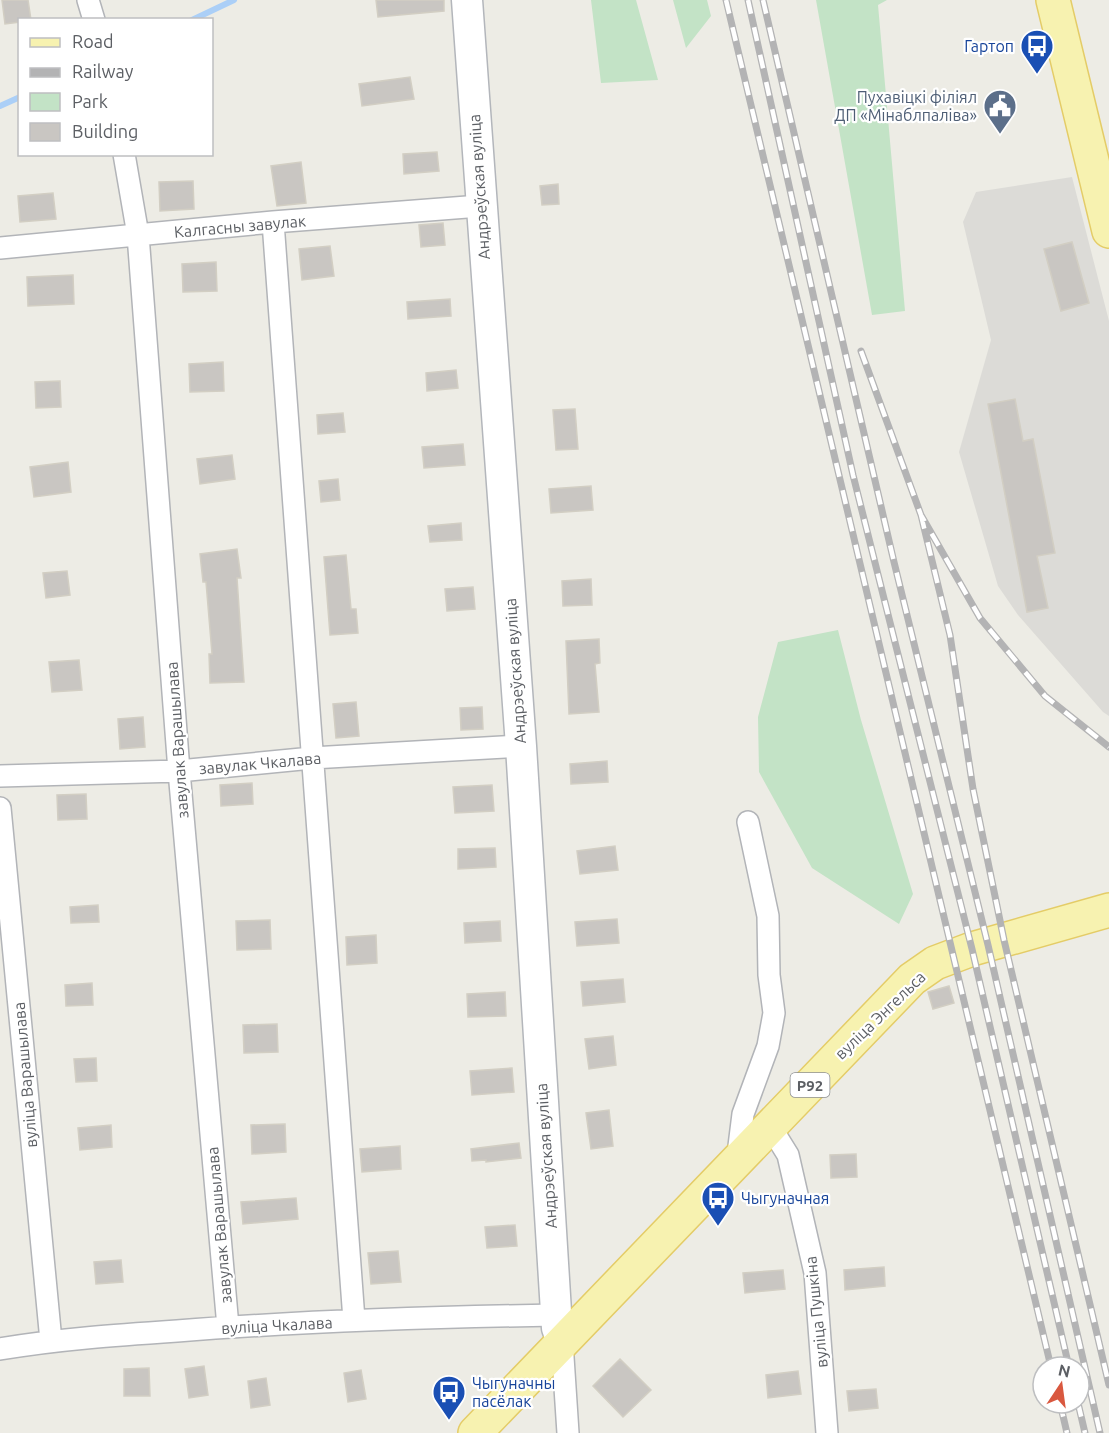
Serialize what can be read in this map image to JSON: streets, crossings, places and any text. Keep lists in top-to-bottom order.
{
  "streets": {
    "main road": ["Андрэеўская вуліца", "вуліца Энгельса", "Р92"],
    "street": [
      "Калгасны завулак",
      "завулак Варашылава",
      "завулак Чкалава",
      "вуліца Варашылава",
      "вуліца Пушкіна",
      "вуліца Чкалава"
    ]
  },
  "crossings": [
    ["Андрэеўская вуліца", "Калгасны завулак"],
    ["Андрэеўская вуліца", "завулак Чкалава"],
    ["Андрэеўская вуліца", "вуліца Энгельса"],
    ["Андрэеўская вуліца", "вуліца Чкалава"],
    ["Калгасны завулак", "завулак Варашылава"],
    ["завулак Варашылава", "завулак Чкалава"],
    ["завулак Варашылава", "вуліца Чкалава"],
    ["вуліца Энгельса", "вуліца Пушкіна"],
    ["вуліца Энгельса", "вуліца Чкалава"],
    ["вуліца Варашылава", "вуліца Чкалава"]
  ],
  "places": {
    "bus stop": ["Гартоп", "Чыгуначная", "Чыгуначны пасёлак"],
    "public building": ["Пухавіцкі філіял ДП «Мінаблпаліва»"]
  },
  "legend": [
    "Road",
    "Railway",
    "Park",
    "Building"
  ],
  "north": "top"
}
